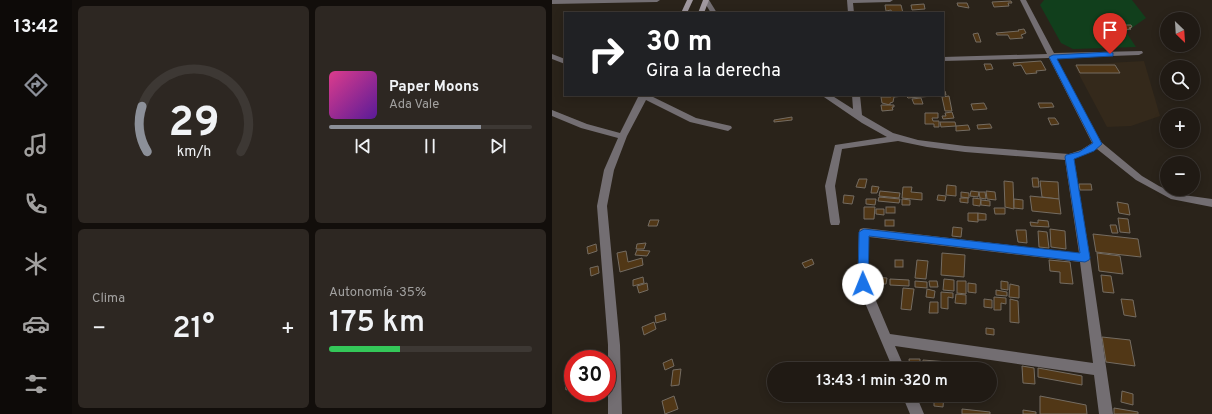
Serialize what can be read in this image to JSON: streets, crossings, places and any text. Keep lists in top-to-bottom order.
{
  "north": "bottom right",
  "page": {
    "tabs": "13:42",
    "map_buttons": ["+", "−"],
    "turn": ["30 m", "Gira a la derecha"],
    "song": ["Paper Moons", "Ada Vale"],
    "tile": [
      "Clima",
      ["Autonomía · 35%", "175 km"]
    ],
    "heat": ["−", "21°", "+"],
    "limit": "30",
    "trip": "13:43 · 1 min · 320 m",
    "gauge": ["29", "km/h"]
  }
}
